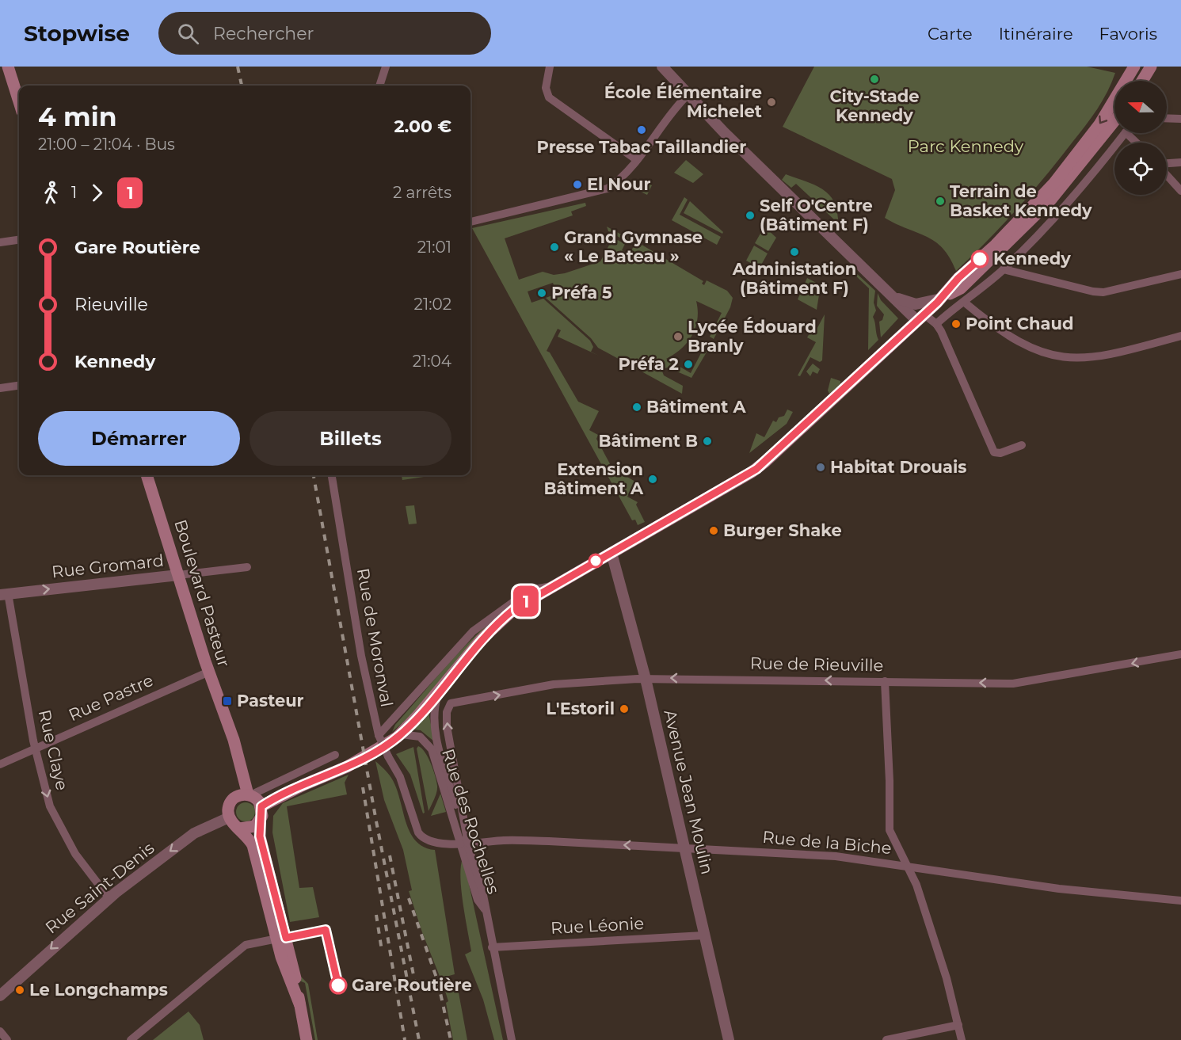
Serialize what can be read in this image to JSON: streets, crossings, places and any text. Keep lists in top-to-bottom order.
{
  "streets": {
    "main road": ["Boulevard Pasteur"],
    "street": [
      "Rue Gromard",
      "Rue de Moronval",
      "Rue de Rieuville",
      "Rue Pastre",
      "Rue Claye",
      "Avenue Jean Moulin",
      "Rue des Rochelles",
      "Rue de la Biche",
      "Rue Saint-Denis",
      "Rue Léonie"
    ]
  },
  "crossings": [
    ["Rue Gromard", "Boulevard Pasteur"],
    ["Rue Gromard", "Rue Claye"],
    ["Boulevard Pasteur", "Rue Pastre"],
    ["Boulevard Pasteur", "Rue Saint-Denis"],
    ["Rue de Moronval", "Rue des Rochelles"],
    ["Rue de Moronval", "Rue de la Biche"],
    ["Rue de Rieuville", "Avenue Jean Moulin"],
    ["Rue de Rieuville", "Rue des Rochelles"],
    ["Rue Pastre", "Rue Claye"],
    ["Rue Claye", "Rue Saint-Denis"],
    ["Avenue Jean Moulin", "Rue de la Biche"],
    ["Avenue Jean Moulin", "Rue Léonie"],
    ["Rue des Rochelles", "Rue de la Biche"],
    ["Rue des Rochelles", "Rue Léonie"]
  ],
  "one_way": ["Rue Gromard", "Rue Claye", "Rue Saint-Denis"],
  "parks": ["Parc Kennedy"],
  "places": {
    "other": [
      "City-Stade Kennedy",
      "École Élémentaire Michelet",
      "Presse Tabac Taillandier",
      "El Nour",
      "Terrain de Basket Kennedy",
      "Self O'Centre (Bâtiment F)",
      "Grand Gymnase « Le Bateau »",
      "Administation (Bâtiment F)",
      "Kennedy",
      "Préfa 5",
      "Point Chaud",
      "Lycée Édouard Branly",
      "Préfa 2",
      "Bâtiment A",
      "Bâtiment B",
      "Habitat Drouais",
      "Extension Bâtiment A",
      "Burger Shake",
      "L'Estoril",
      "Gare Routière",
      "Le Longchamps"
    ],
    "transit": ["Pasteur"]
  },
  "lines": ["bus line 1"],
  "north": "left",
  "page": {
    "header": "Stopwise",
    "search": "Rechercher",
    "nav": ["Carte", "Itinéraire", "Favoris"],
    "on_map": "1",
    "heading": ["4 min", "21:00 – 21:04 · Bus", "2.00 €"],
    "legs": ["1", "1", "2 arrêts"],
    "list": [
      {
        "name": "Gare Routière",
        "value": "21:01"
      },
      {
        "name": "Rieuville",
        "value": "21:02"
      },
      {
        "name": "Kennedy",
        "value": "21:04"
      }
    ],
    "buttons": ["Démarrer", "Billets"]
  }
}
